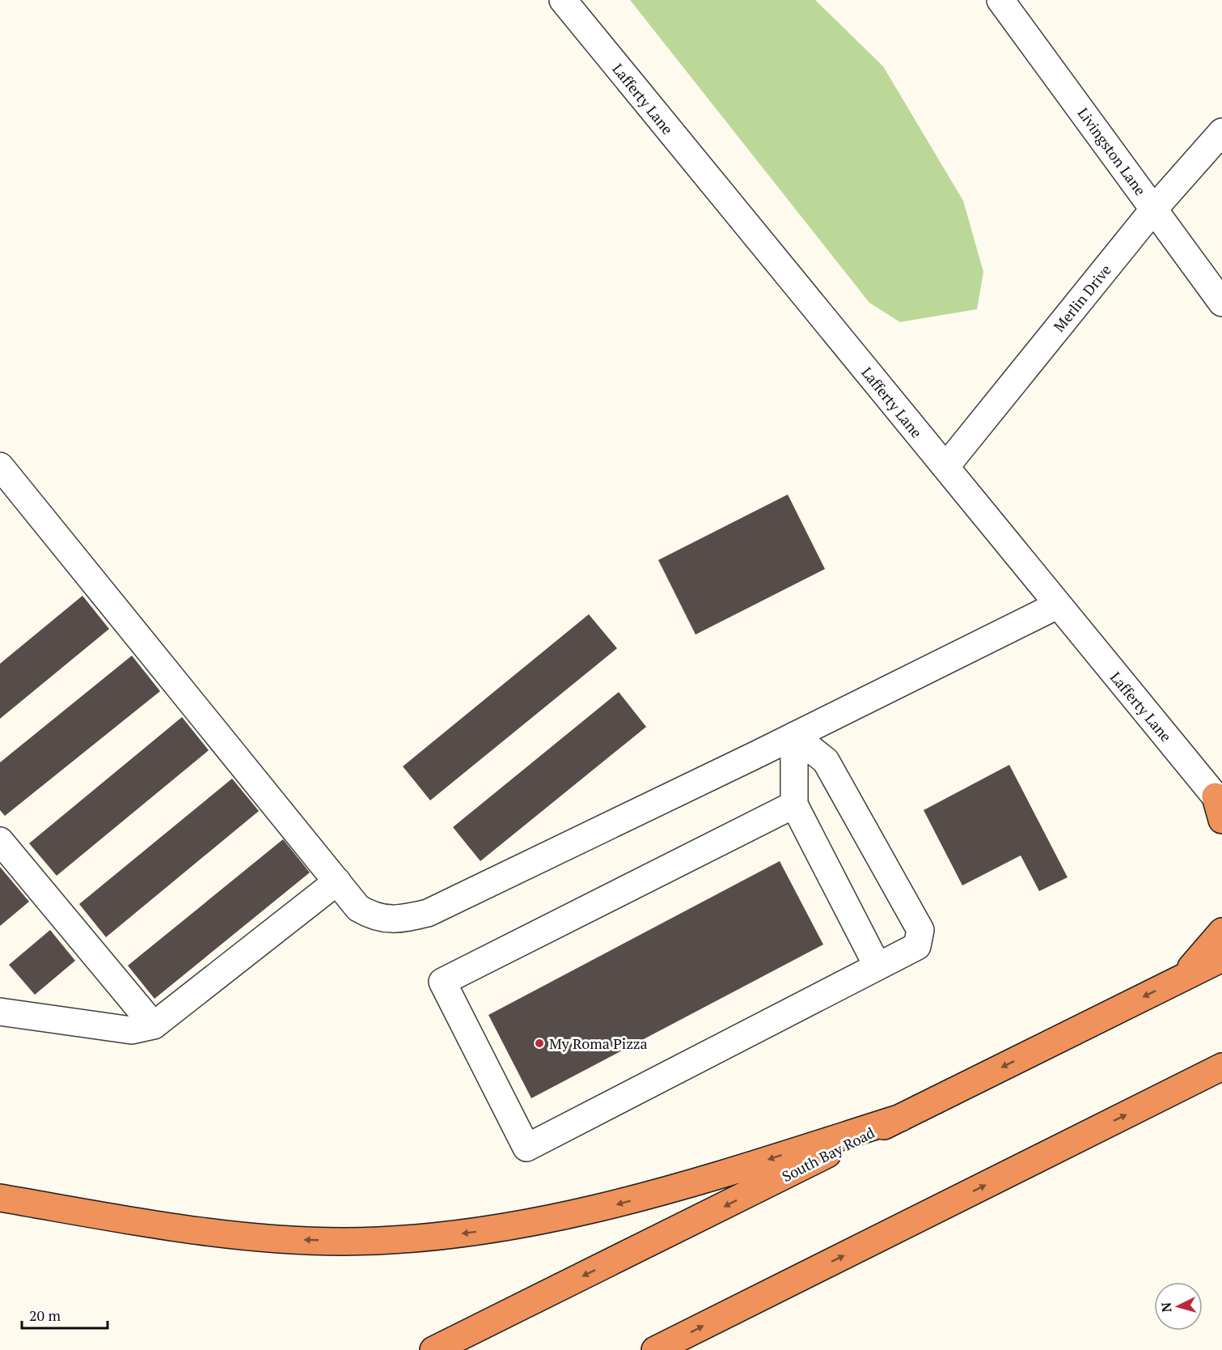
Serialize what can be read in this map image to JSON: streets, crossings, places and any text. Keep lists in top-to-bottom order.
{
  "streets": {
    "highway": ["South Bay Road"],
    "street": ["Lafferty Lane", "Livingston Lane", "Merlin Drive"]
  },
  "crossings": [
    ["Lafferty Lane", "Merlin Drive"],
    ["Livingston Lane", "Merlin Drive"]
  ],
  "places": ["My Roma Pizza"],
  "scale_bar": "20 m",
  "north": "left"
}
